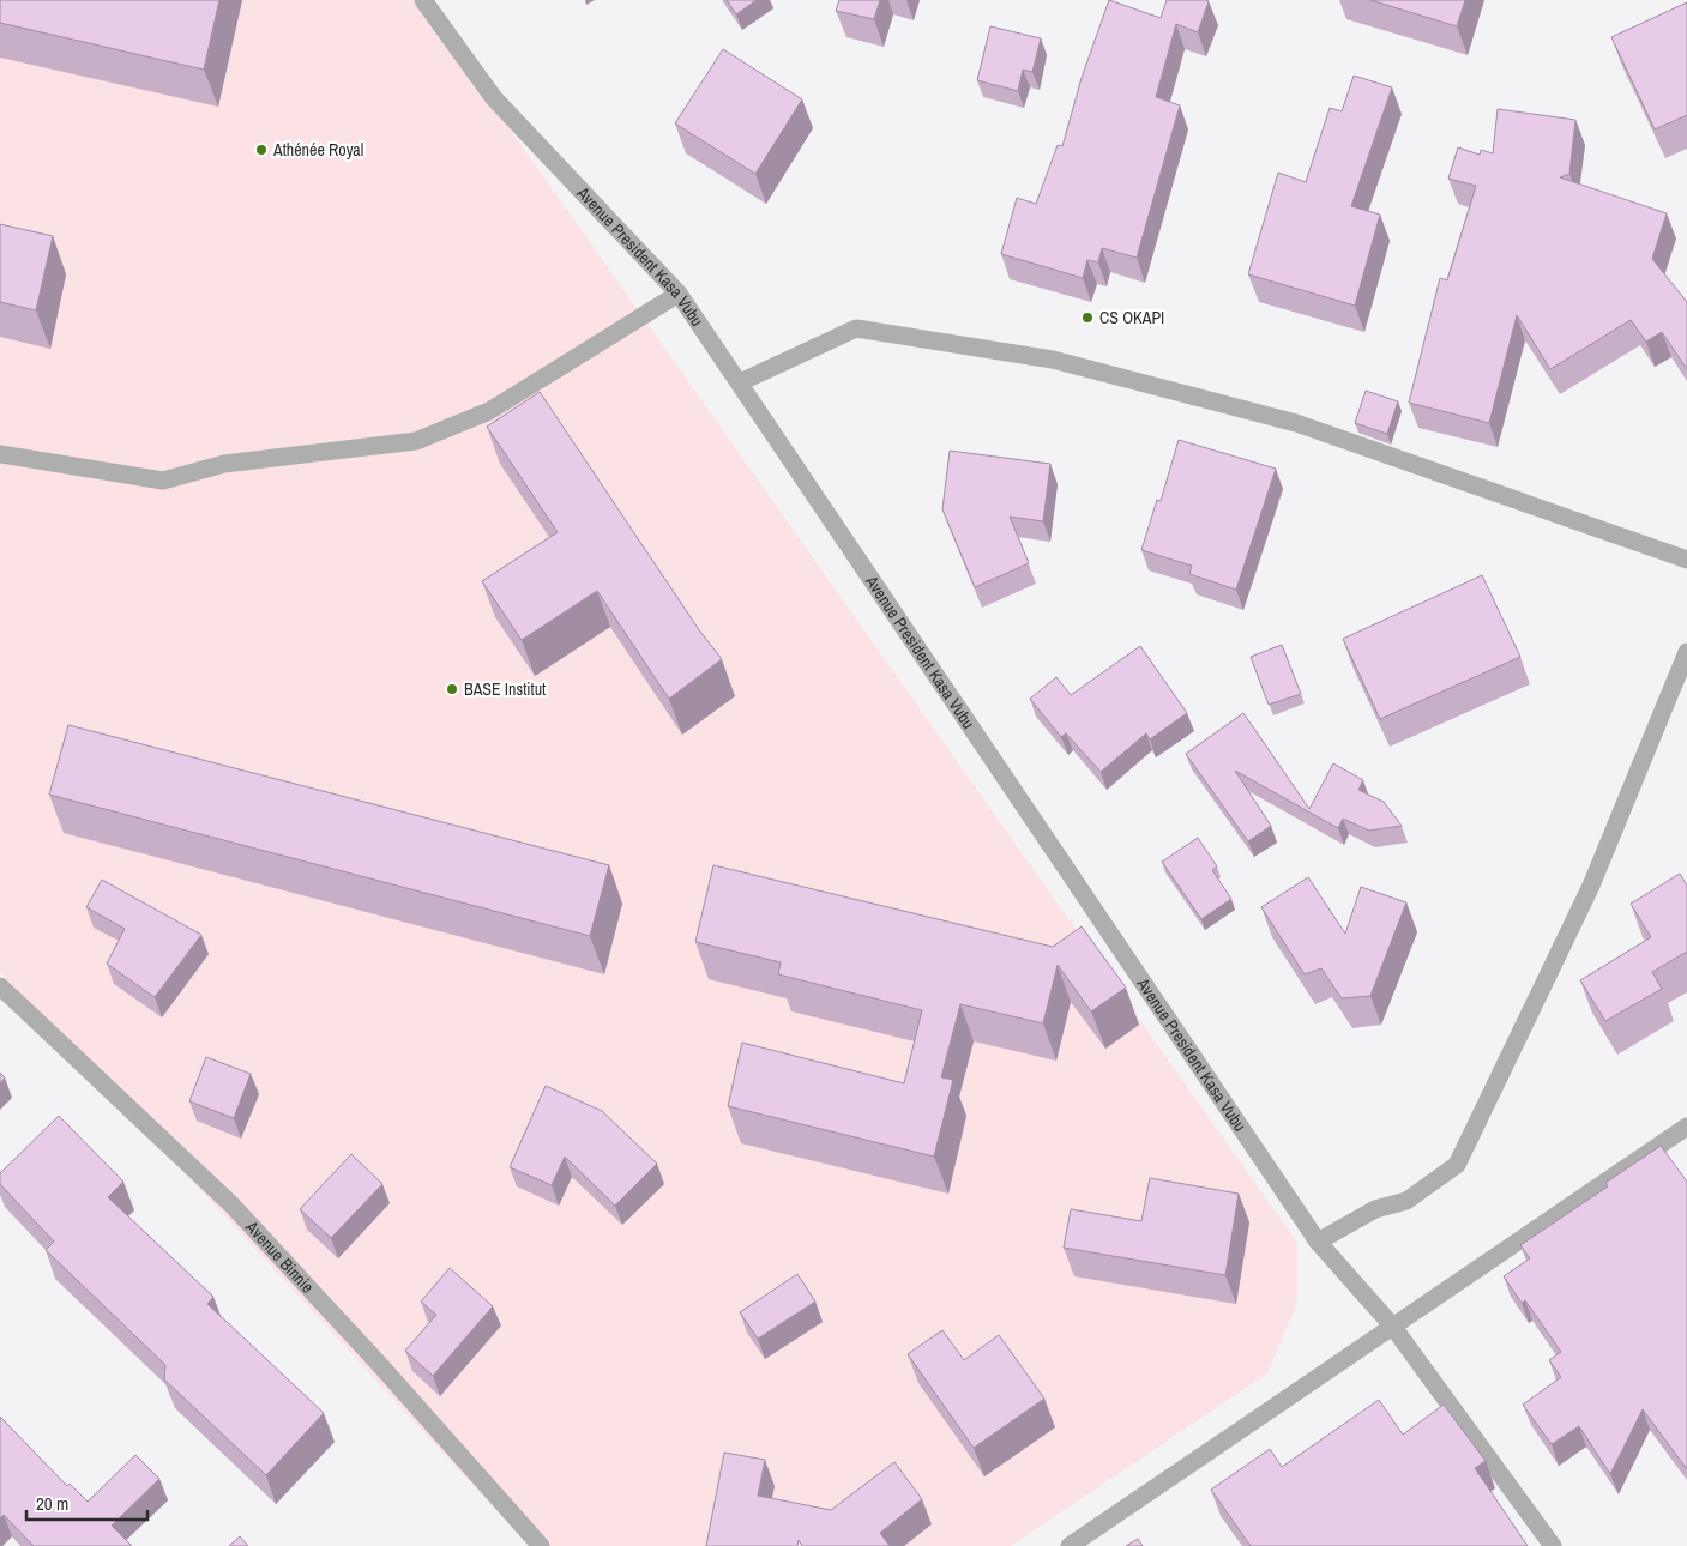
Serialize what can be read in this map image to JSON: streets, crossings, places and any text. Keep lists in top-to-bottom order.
{
  "streets": {
    "street": ["Avenue President Kasa Vubu", "Avenue Binnie"]
  },
  "places": ["Athénée Royal", "CS OKAPI", "BASE Institut"],
  "scale_bar": "20 m"
}
